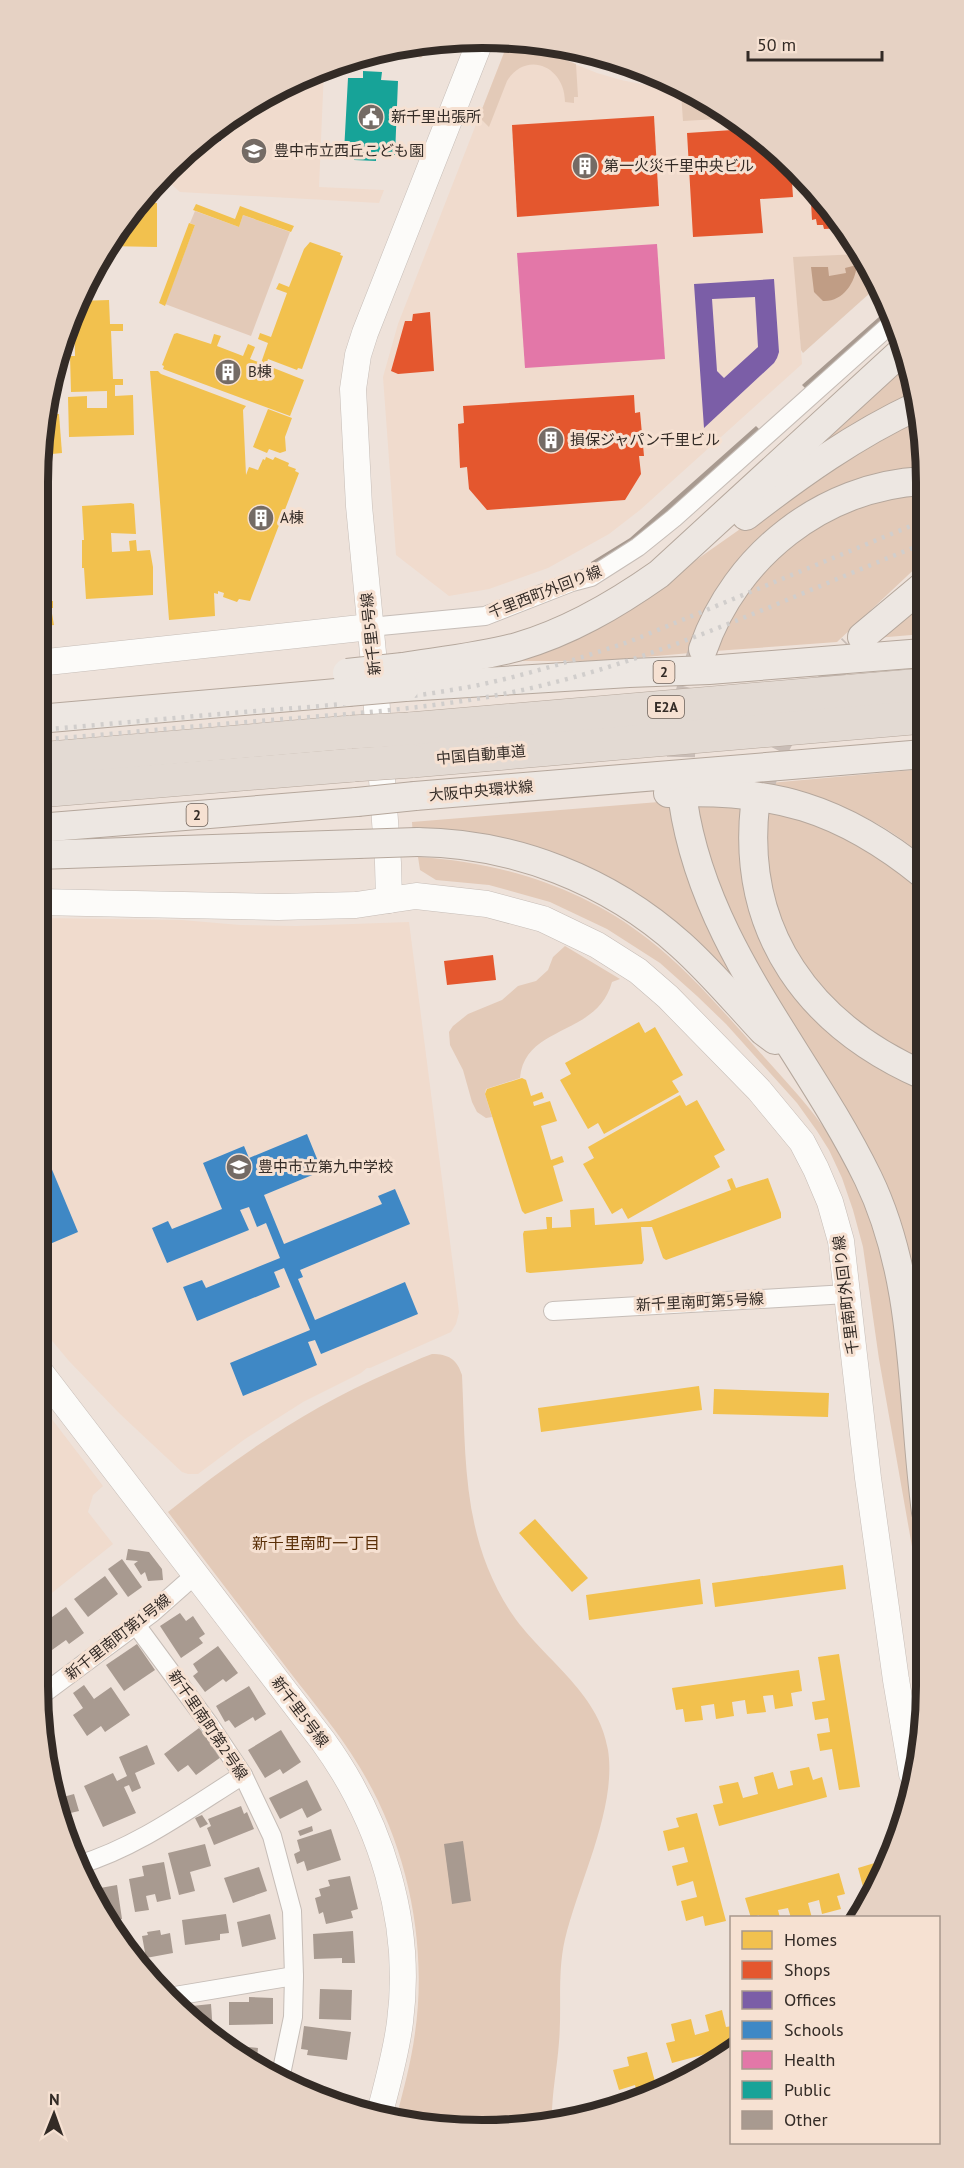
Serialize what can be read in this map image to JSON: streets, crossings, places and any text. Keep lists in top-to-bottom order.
{
  "streets": {
    "highway": ["E2A", "中国自動車道"],
    "main road": ["2", "大阪中央環状線"],
    "street": [
      "千里西町外回り線",
      "新千里5号線",
      "千里南町外回り線",
      "新千里南町第5号線",
      "新千里南町第1号線",
      "新千里南町第2号線"
    ]
  },
  "crossings": [
    ["千里西町外回り線", "新千里5号線"],
    ["新千里5号線", "千里南町外回り線"],
    ["新千里5号線", "新千里南町第1号線"],
    ["千里南町外回り線", "新千里南町第5号線"],
    ["新千里南町第1号線", "新千里南町第2号線"]
  ],
  "districts": ["新千里南町一丁目"],
  "places": {
    "public building": ["新千里出張所"],
    "school or university": ["豊中市立西丘こども園", "豊中市立第九中学校"],
    "building": [
      "第一火災千里中央ビル",
      "B棟",
      "損保ジャパン千里ビル",
      "A棟"
    ]
  },
  "legend": [
    "Homes",
    "Shops",
    "Offices",
    "Schools",
    "Health",
    "Public",
    "Other"
  ],
  "scale_bar": "50 m",
  "north": "top"
}
